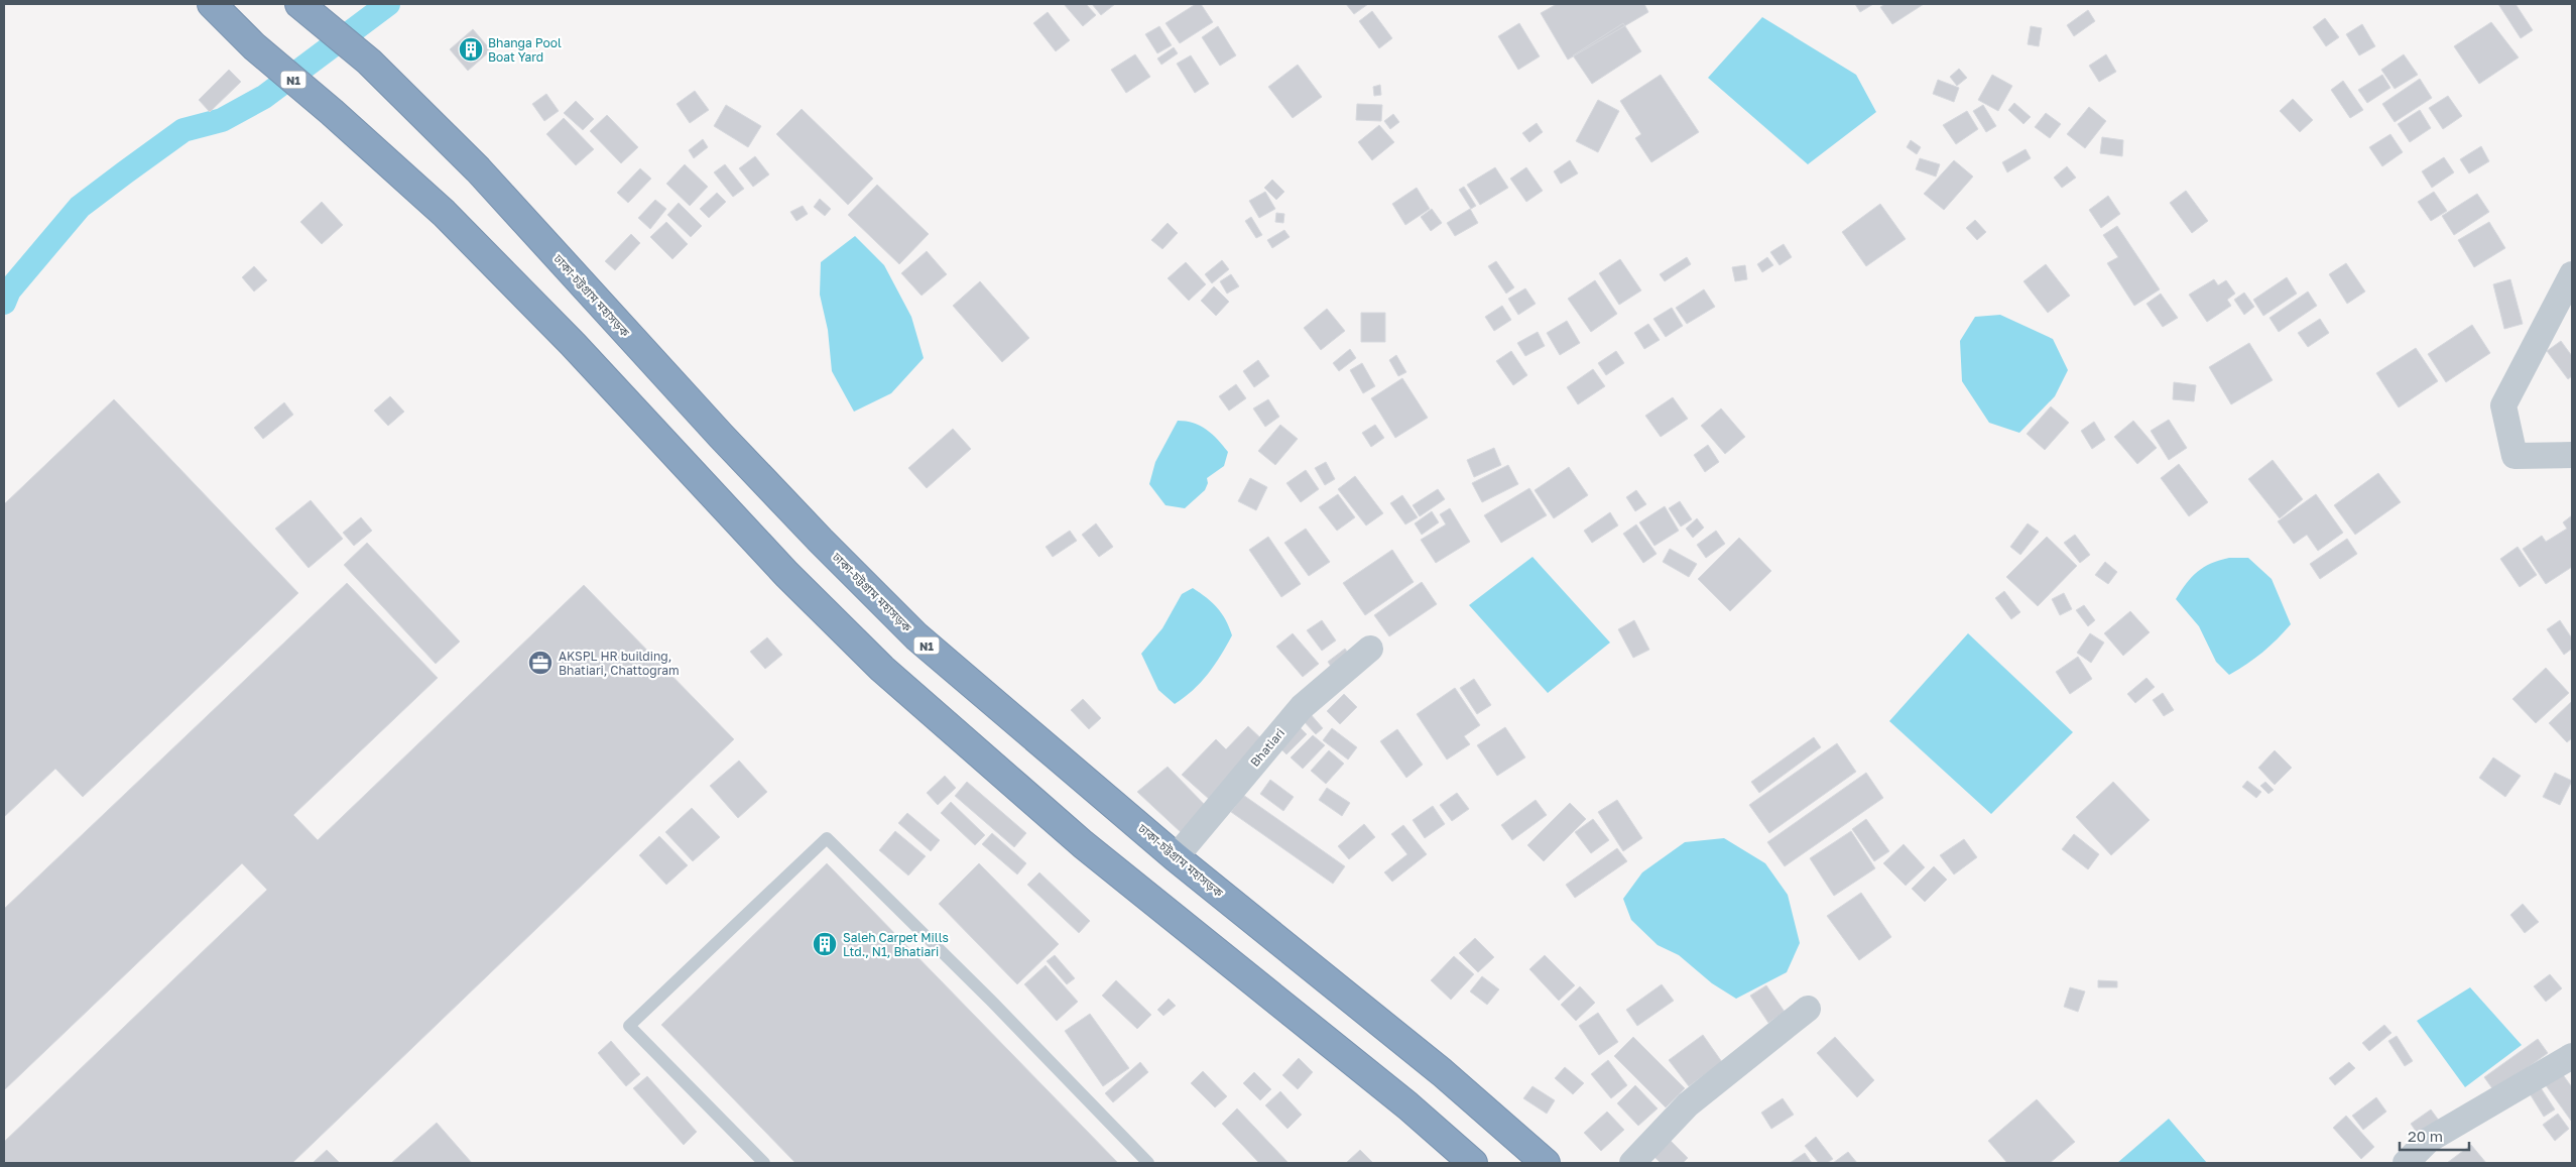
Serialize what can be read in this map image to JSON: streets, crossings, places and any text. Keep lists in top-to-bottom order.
{
  "streets": {
    "highway": ["N1", "ঢাকা-চট্টগ্রাম মহাসড়ক"],
    "street": ["Bhatiari"]
  },
  "crossings": [
    ["ঢাকা-চট্টগ্রাম মহাসড়ক", "Bhatiari"]
  ],
  "places": {
    "building": ["Bhanga Pool Boat Yard", "Saleh Carpet Mills Ltd., N1, Bhatiari"],
    "office": ["AKSPL HR building, Bhatiari, Chattogram"]
  },
  "scale_bar": "20 m"
}
